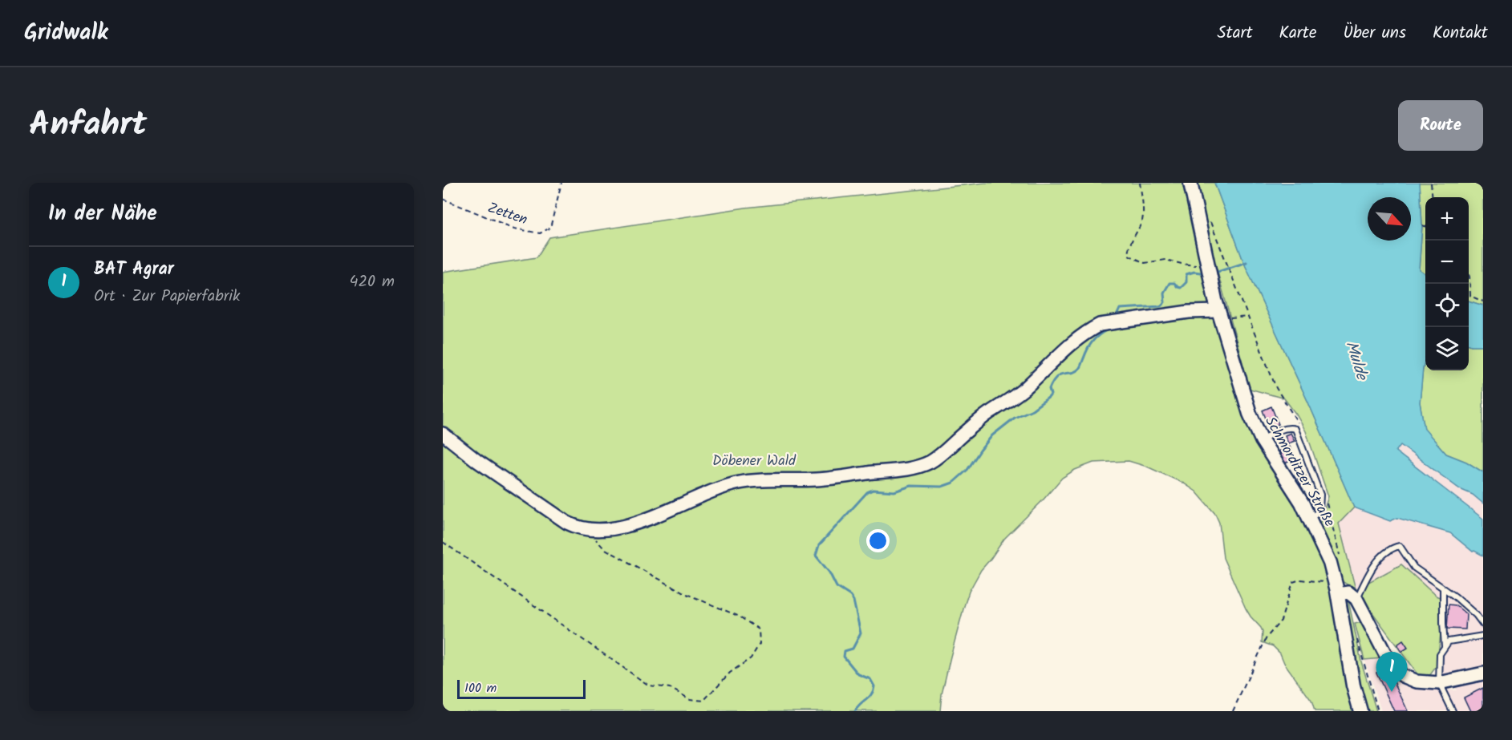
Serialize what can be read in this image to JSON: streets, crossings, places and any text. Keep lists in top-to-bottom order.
{
  "streets": {
    "main road": ["Schmorditzer Straße"],
    "path": ["Zetten"]
  },
  "water": ["Mulde"],
  "parks": ["Döbener Wald"],
  "scale_bar": "100 m",
  "north": "bottom right",
  "page": {
    "header": "Gridwalk",
    "nav": [
      "Start",
      "Karte",
      "Über uns",
      "Kontakt"
    ],
    "title": "Anfahrt",
    "buttons": "Route",
    "heading": "In der Nähe",
    "map_buttons": ["+", "−"],
    "list": [
      {
        "mark": "1",
        "name": "BAT Agrar",
        "note": "Ort · Zur Papierfabrik",
        "value": "420 m"
      }
    ],
    "pins": "1",
    "scale": "100 m"
  }
}
